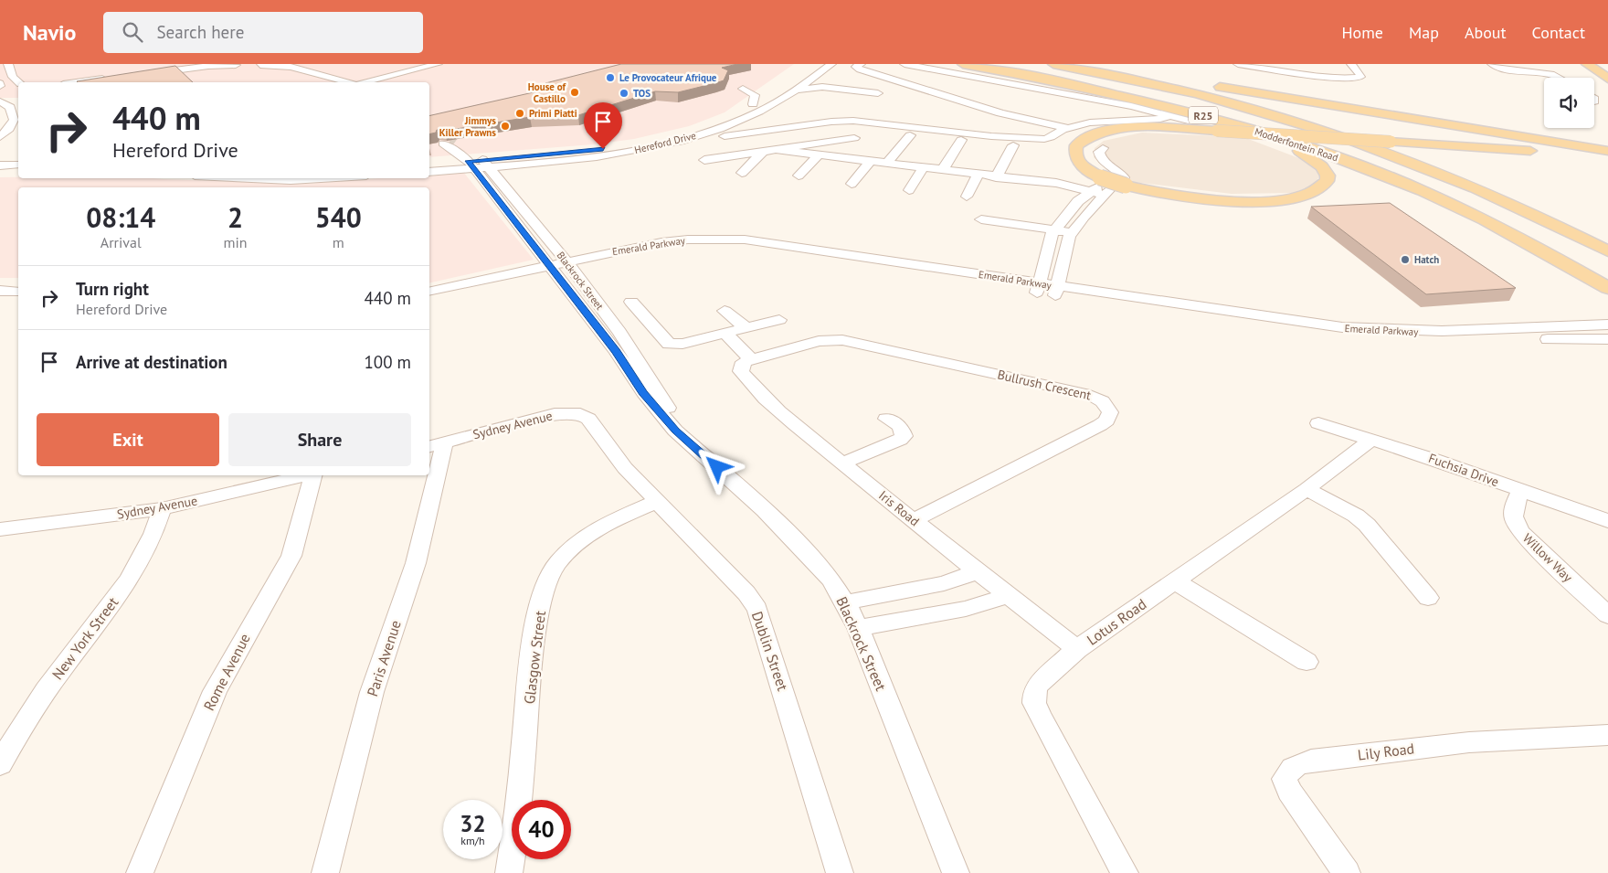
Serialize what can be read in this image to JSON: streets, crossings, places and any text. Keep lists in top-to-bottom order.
{
  "streets": {
    "main road": ["R25", "Modderfontein Road"],
    "street": [
      "Hereford Drive",
      "Emerald Parkway",
      "Blackrock Street",
      "Bullrush Crescent",
      "Sydney Avenue",
      "Fuchsia Drive",
      "Iris Road",
      "Willow Way",
      "Lotus Road",
      "New York Street",
      "Dublin Street",
      "Glasgow Street",
      "Paris Avenue",
      "Rome Avenue",
      "Lily Road"
    ]
  },
  "crossings": [
    ["Hereford Drive", "Blackrock Street"],
    ["Emerald Parkway", "Blackrock Street"],
    ["Bullrush Crescent", "Iris Road"],
    ["Sydney Avenue", "New York Street"],
    ["Sydney Avenue", "Dublin Street"],
    ["Sydney Avenue", "Paris Avenue"],
    ["Fuchsia Drive", "Willow Way"],
    ["Fuchsia Drive", "Lotus Road"],
    ["Iris Road", "Lotus Road"],
    ["Dublin Street", "Glasgow Street"]
  ],
  "places": [
    "Le Provocateur Afrique",
    "House of Castillo",
    "TOS",
    "Primi Piatti",
    "Jimmys Killer Prawns",
    "Hatch"
  ],
  "page": {
    "header": "Navio",
    "search": "Search here",
    "nav": [
      "Home",
      "Map",
      "About",
      "Contact"
    ],
    "turn": ["440 m", "Hereford Drive"],
    "eta": [
      "08:14",
      "Arrival",
      "2",
      "min",
      "540",
      "m"
    ],
    "list": [
      {
        "name": "Turn right",
        "note": "Hereford Drive",
        "value": "440 m"
      },
      {
        "name": "Arrive at destination",
        "value": "100 m"
      }
    ],
    "buttons": ["Exit", "Share"],
    "speed": "32 km/h",
    "limit": "40"
  }
}
